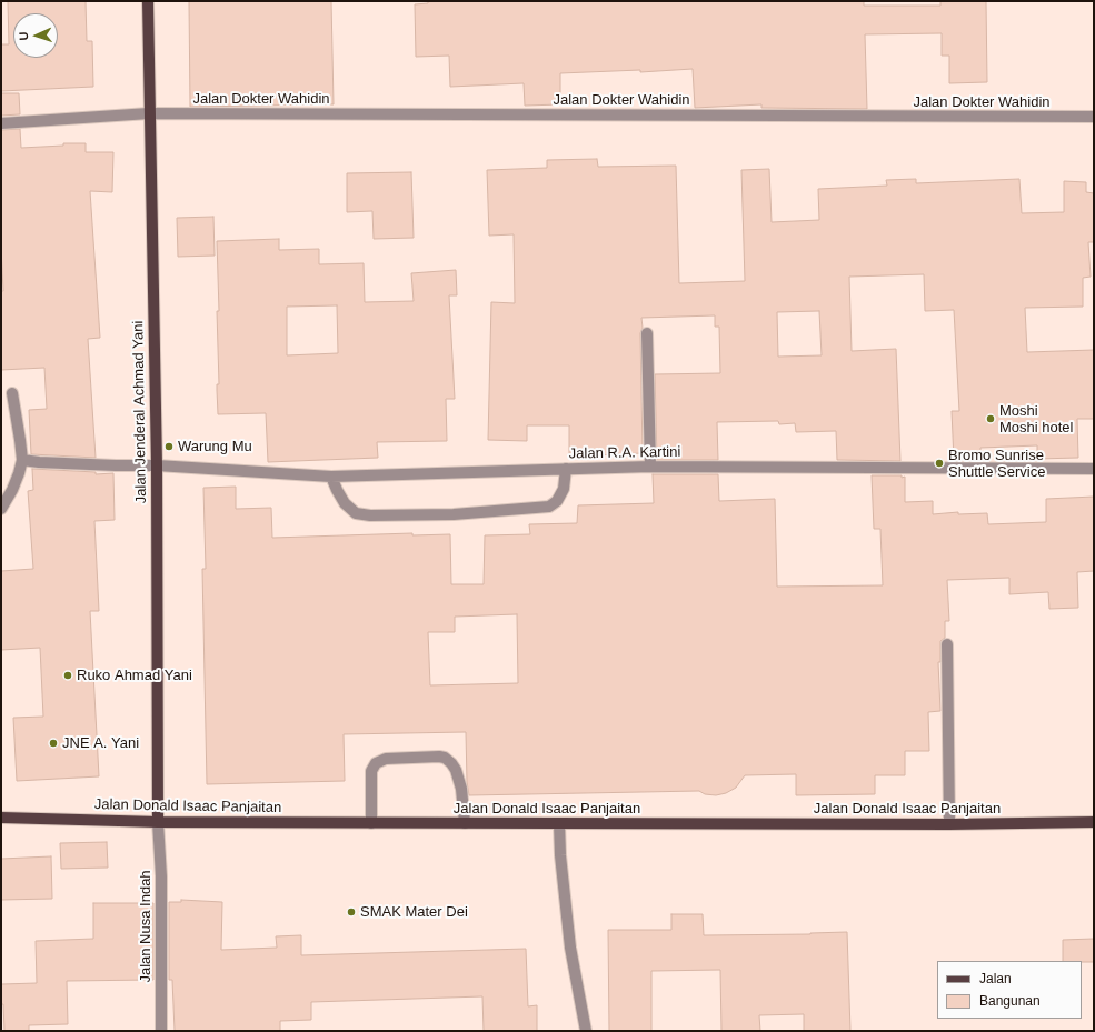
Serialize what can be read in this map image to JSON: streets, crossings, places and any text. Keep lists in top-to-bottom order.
{
  "streets": {
    "main road": ["Jalan Jenderal Achmad Yani", "Jalan Donald Isaac Panjaitan"],
    "street": ["Jalan Dokter Wahidin", "Jalan R.A. Kartini", "Jalan Nusa Indah"]
  },
  "crossings": [
    ["Jalan Dokter Wahidin", "Jalan Jenderal Achmad Yani"],
    ["Jalan Jenderal Achmad Yani", "Jalan R.A. Kartini"],
    ["Jalan Jenderal Achmad Yani", "Jalan Donald Isaac Panjaitan"],
    ["Jalan Jenderal Achmad Yani", "Jalan Nusa Indah"],
    ["Jalan Donald Isaac Panjaitan", "Jalan Nusa Indah"]
  ],
  "places": [
    "Moshi Moshi hotel",
    "Warung Mu",
    "Bromo Sunrise Shuttle Service",
    "Ruko Ahmad Yani",
    "JNE A. Yani",
    "SMAK Mater Dei"
  ],
  "legend": ["Jalan", "Bangunan"],
  "north": "left"
}
